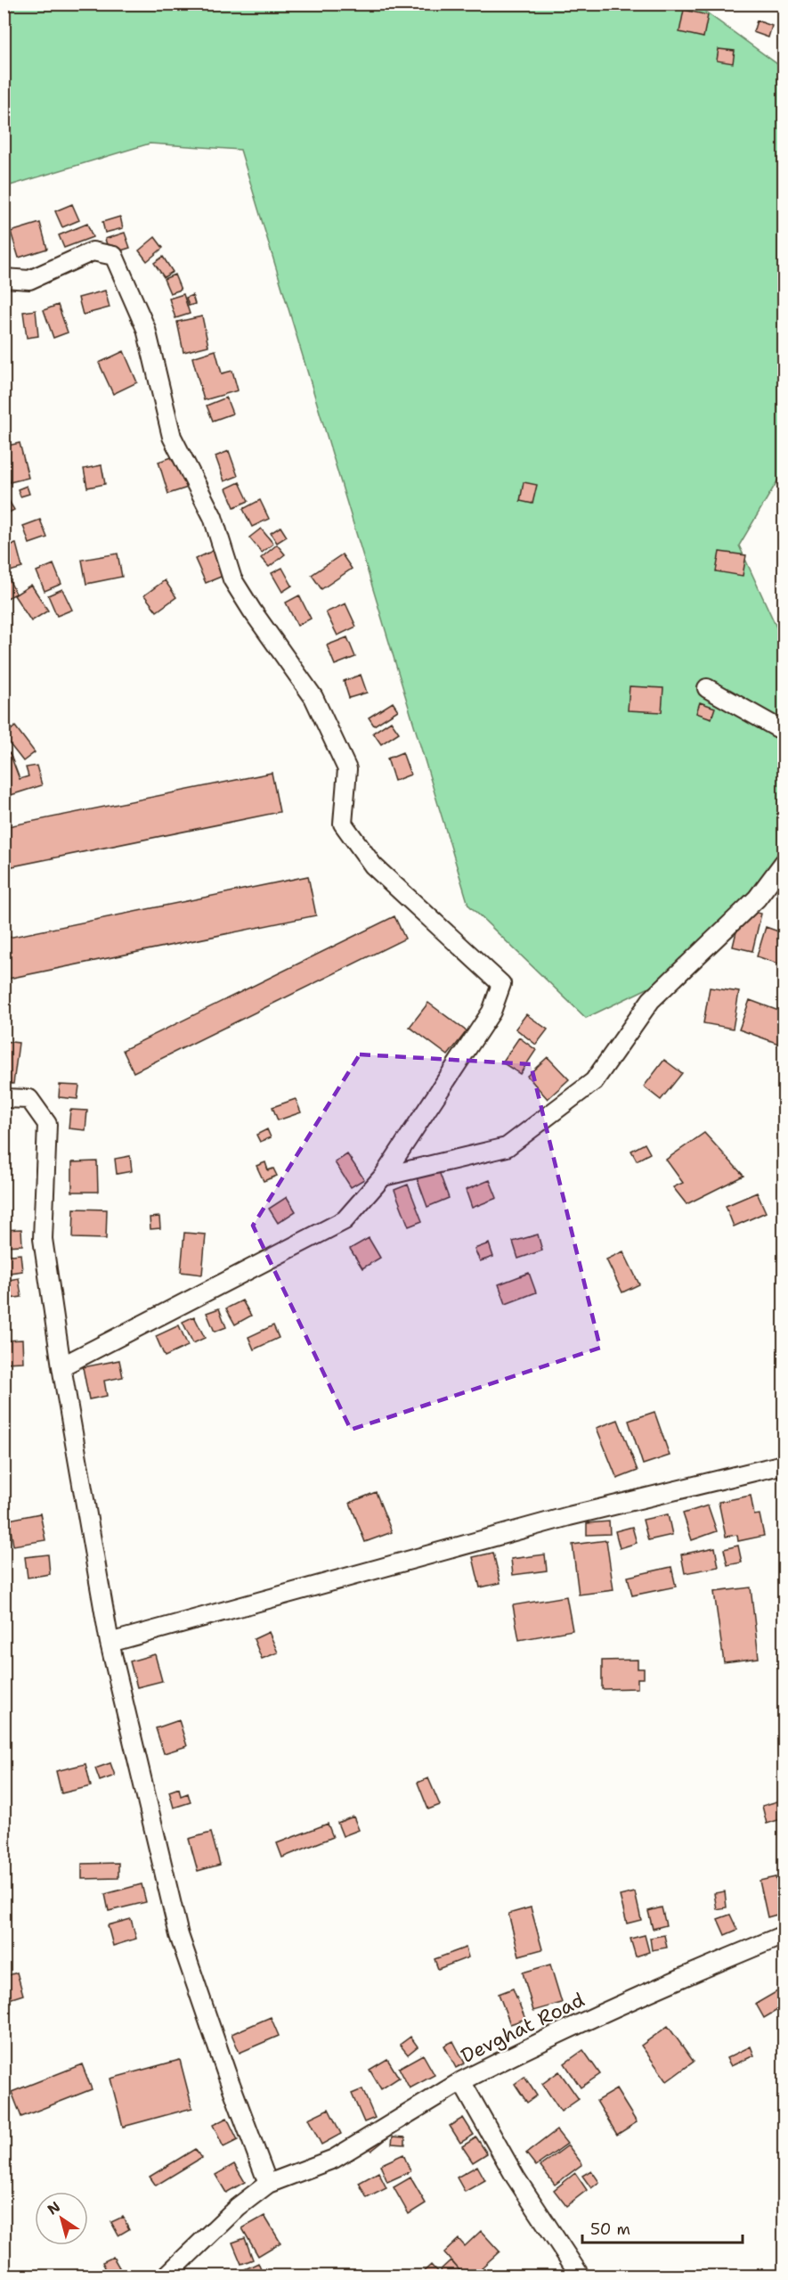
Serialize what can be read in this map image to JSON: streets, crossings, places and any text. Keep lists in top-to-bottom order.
{
  "streets": {
    "street": ["Devghat Road"]
  },
  "scale_bar": "50 m",
  "north": "top left"
}
